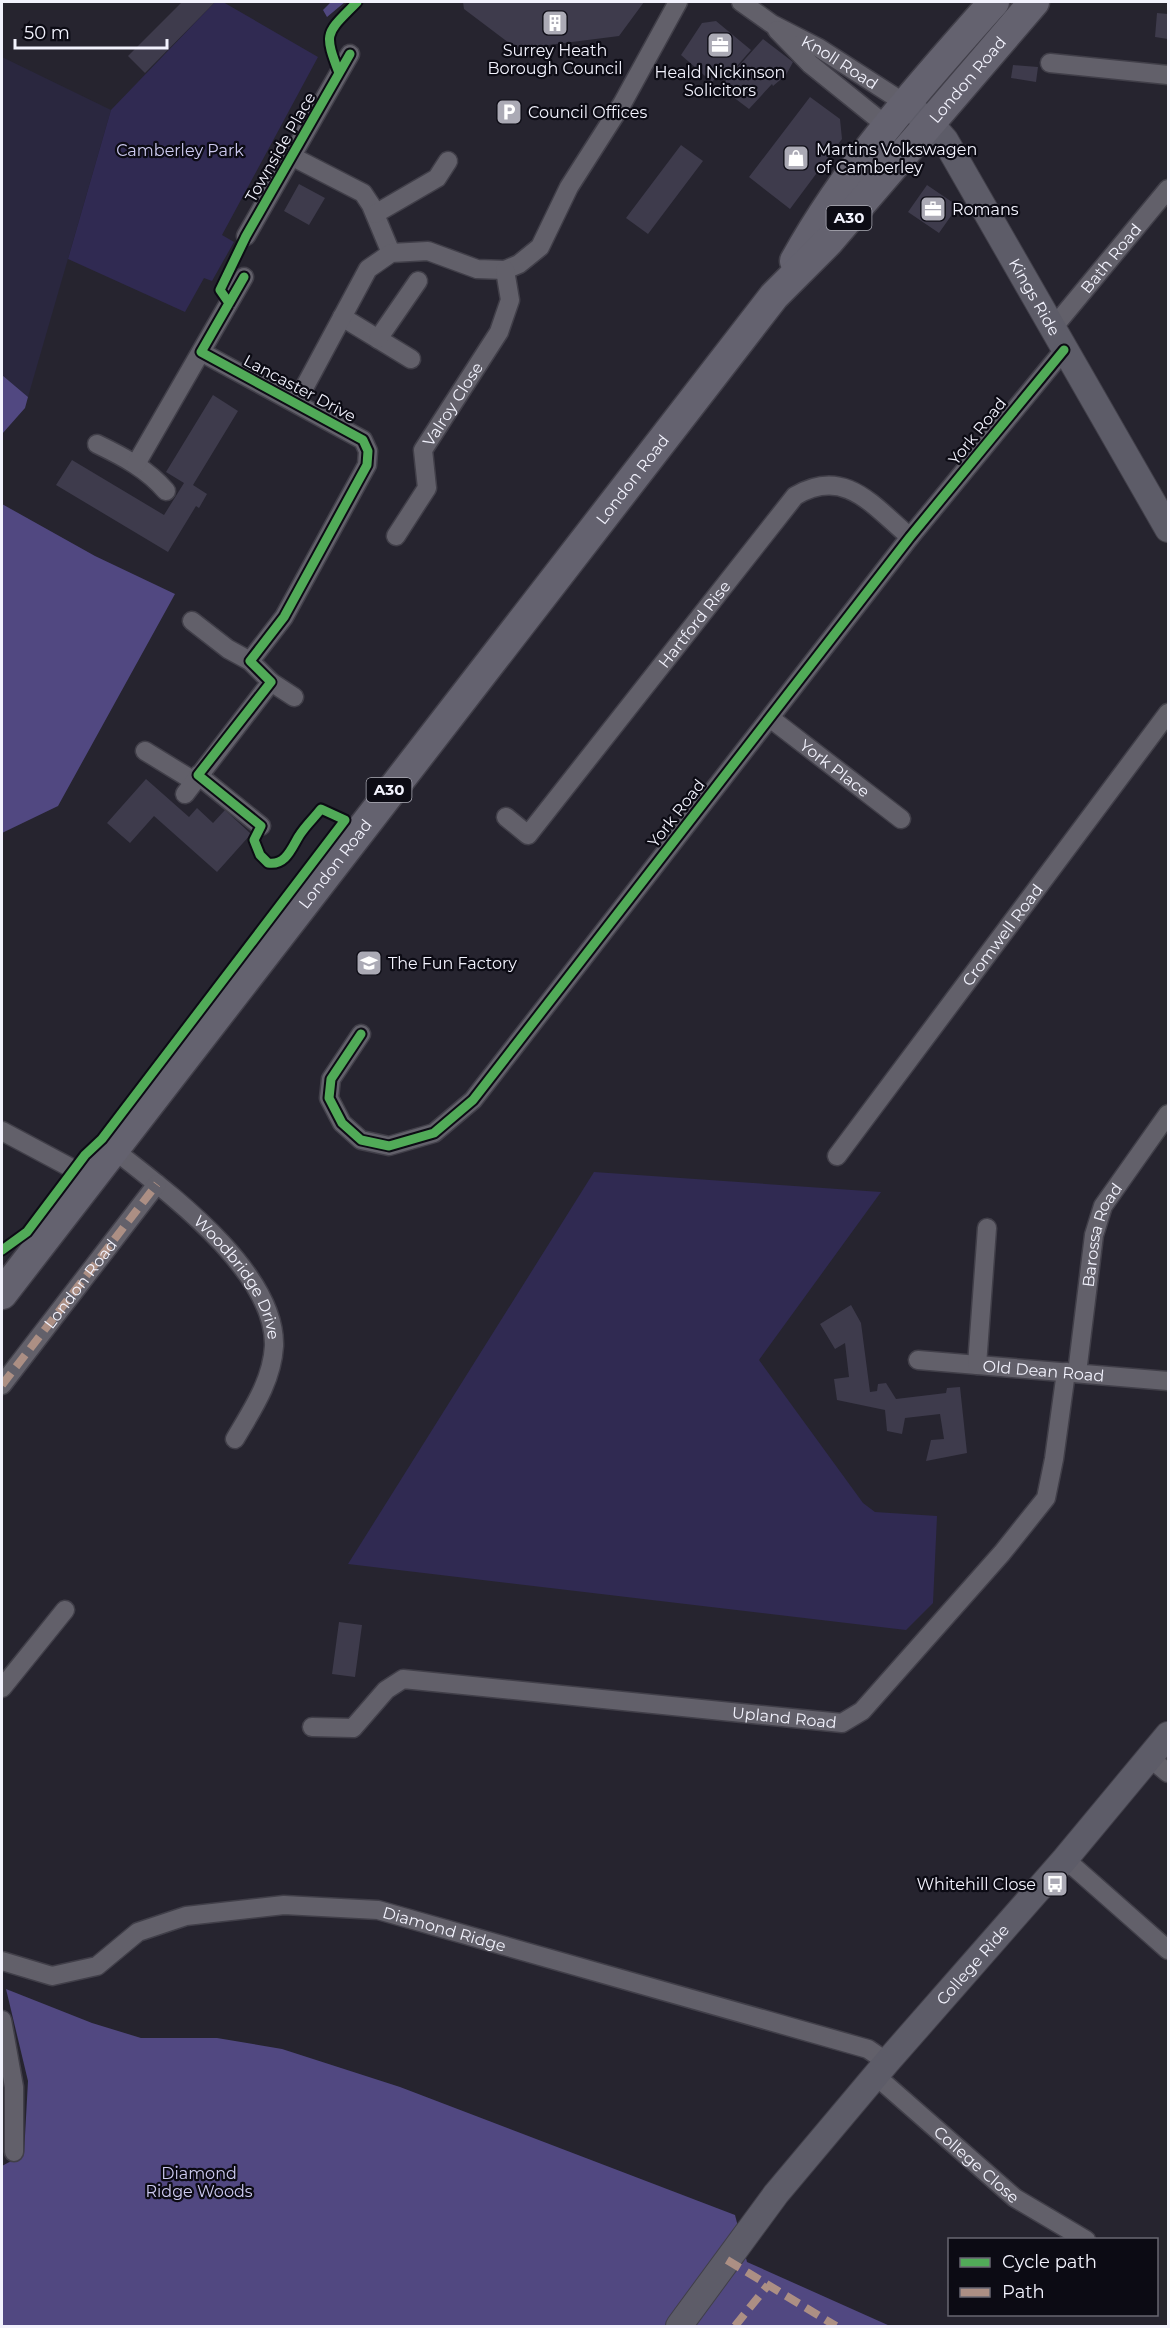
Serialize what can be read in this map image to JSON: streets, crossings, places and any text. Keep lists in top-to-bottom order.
{
  "streets": {
    "main road": ["London Road", "A30"],
    "street": [
      "Knoll Road",
      "Townside Place",
      "Bath Road",
      "Kings Ride",
      "Lancaster Drive",
      "Valroy Close",
      "York Road",
      "Hartford Rise",
      "York Place",
      "Cromwell Road",
      "Barossa Road",
      "Woodbridge Drive",
      "Old Dean Road",
      "Upland Road",
      "Diamond Ridge",
      "College Ride",
      "College Close"
    ]
  },
  "crossings": [
    ["Knoll Road", "London Road"],
    ["Knoll Road", "Kings Ride"],
    ["London Road", "Kings Ride"],
    ["London Road", "Woodbridge Drive"],
    ["Bath Road", "Kings Ride"],
    ["Bath Road", "York Road"],
    ["Kings Ride", "York Road"],
    ["York Road", "Hartford Rise"],
    ["York Road", "York Place"],
    ["Barossa Road", "Old Dean Road"],
    ["Barossa Road", "Upland Road"],
    ["Old Dean Road", "Upland Road"],
    ["Diamond Ridge", "College Ride"],
    ["Diamond Ridge", "College Close"],
    ["College Ride", "College Close"]
  ],
  "parks": ["Camberley Park", "Diamond Ridge Woods"],
  "places": {
    "building": ["Surrey Heath Borough Council"],
    "office": ["Heald Nickinson Solicitors", "Romans"],
    "parking": ["Council Offices"],
    "shop": ["Martins Volkswagen of Camberley"],
    "school or university": ["The Fun Factory"],
    "bus stop": ["Whitehill Close"]
  },
  "legend": ["Cycle path", "Path"],
  "scale_bar": "50 m"
}
